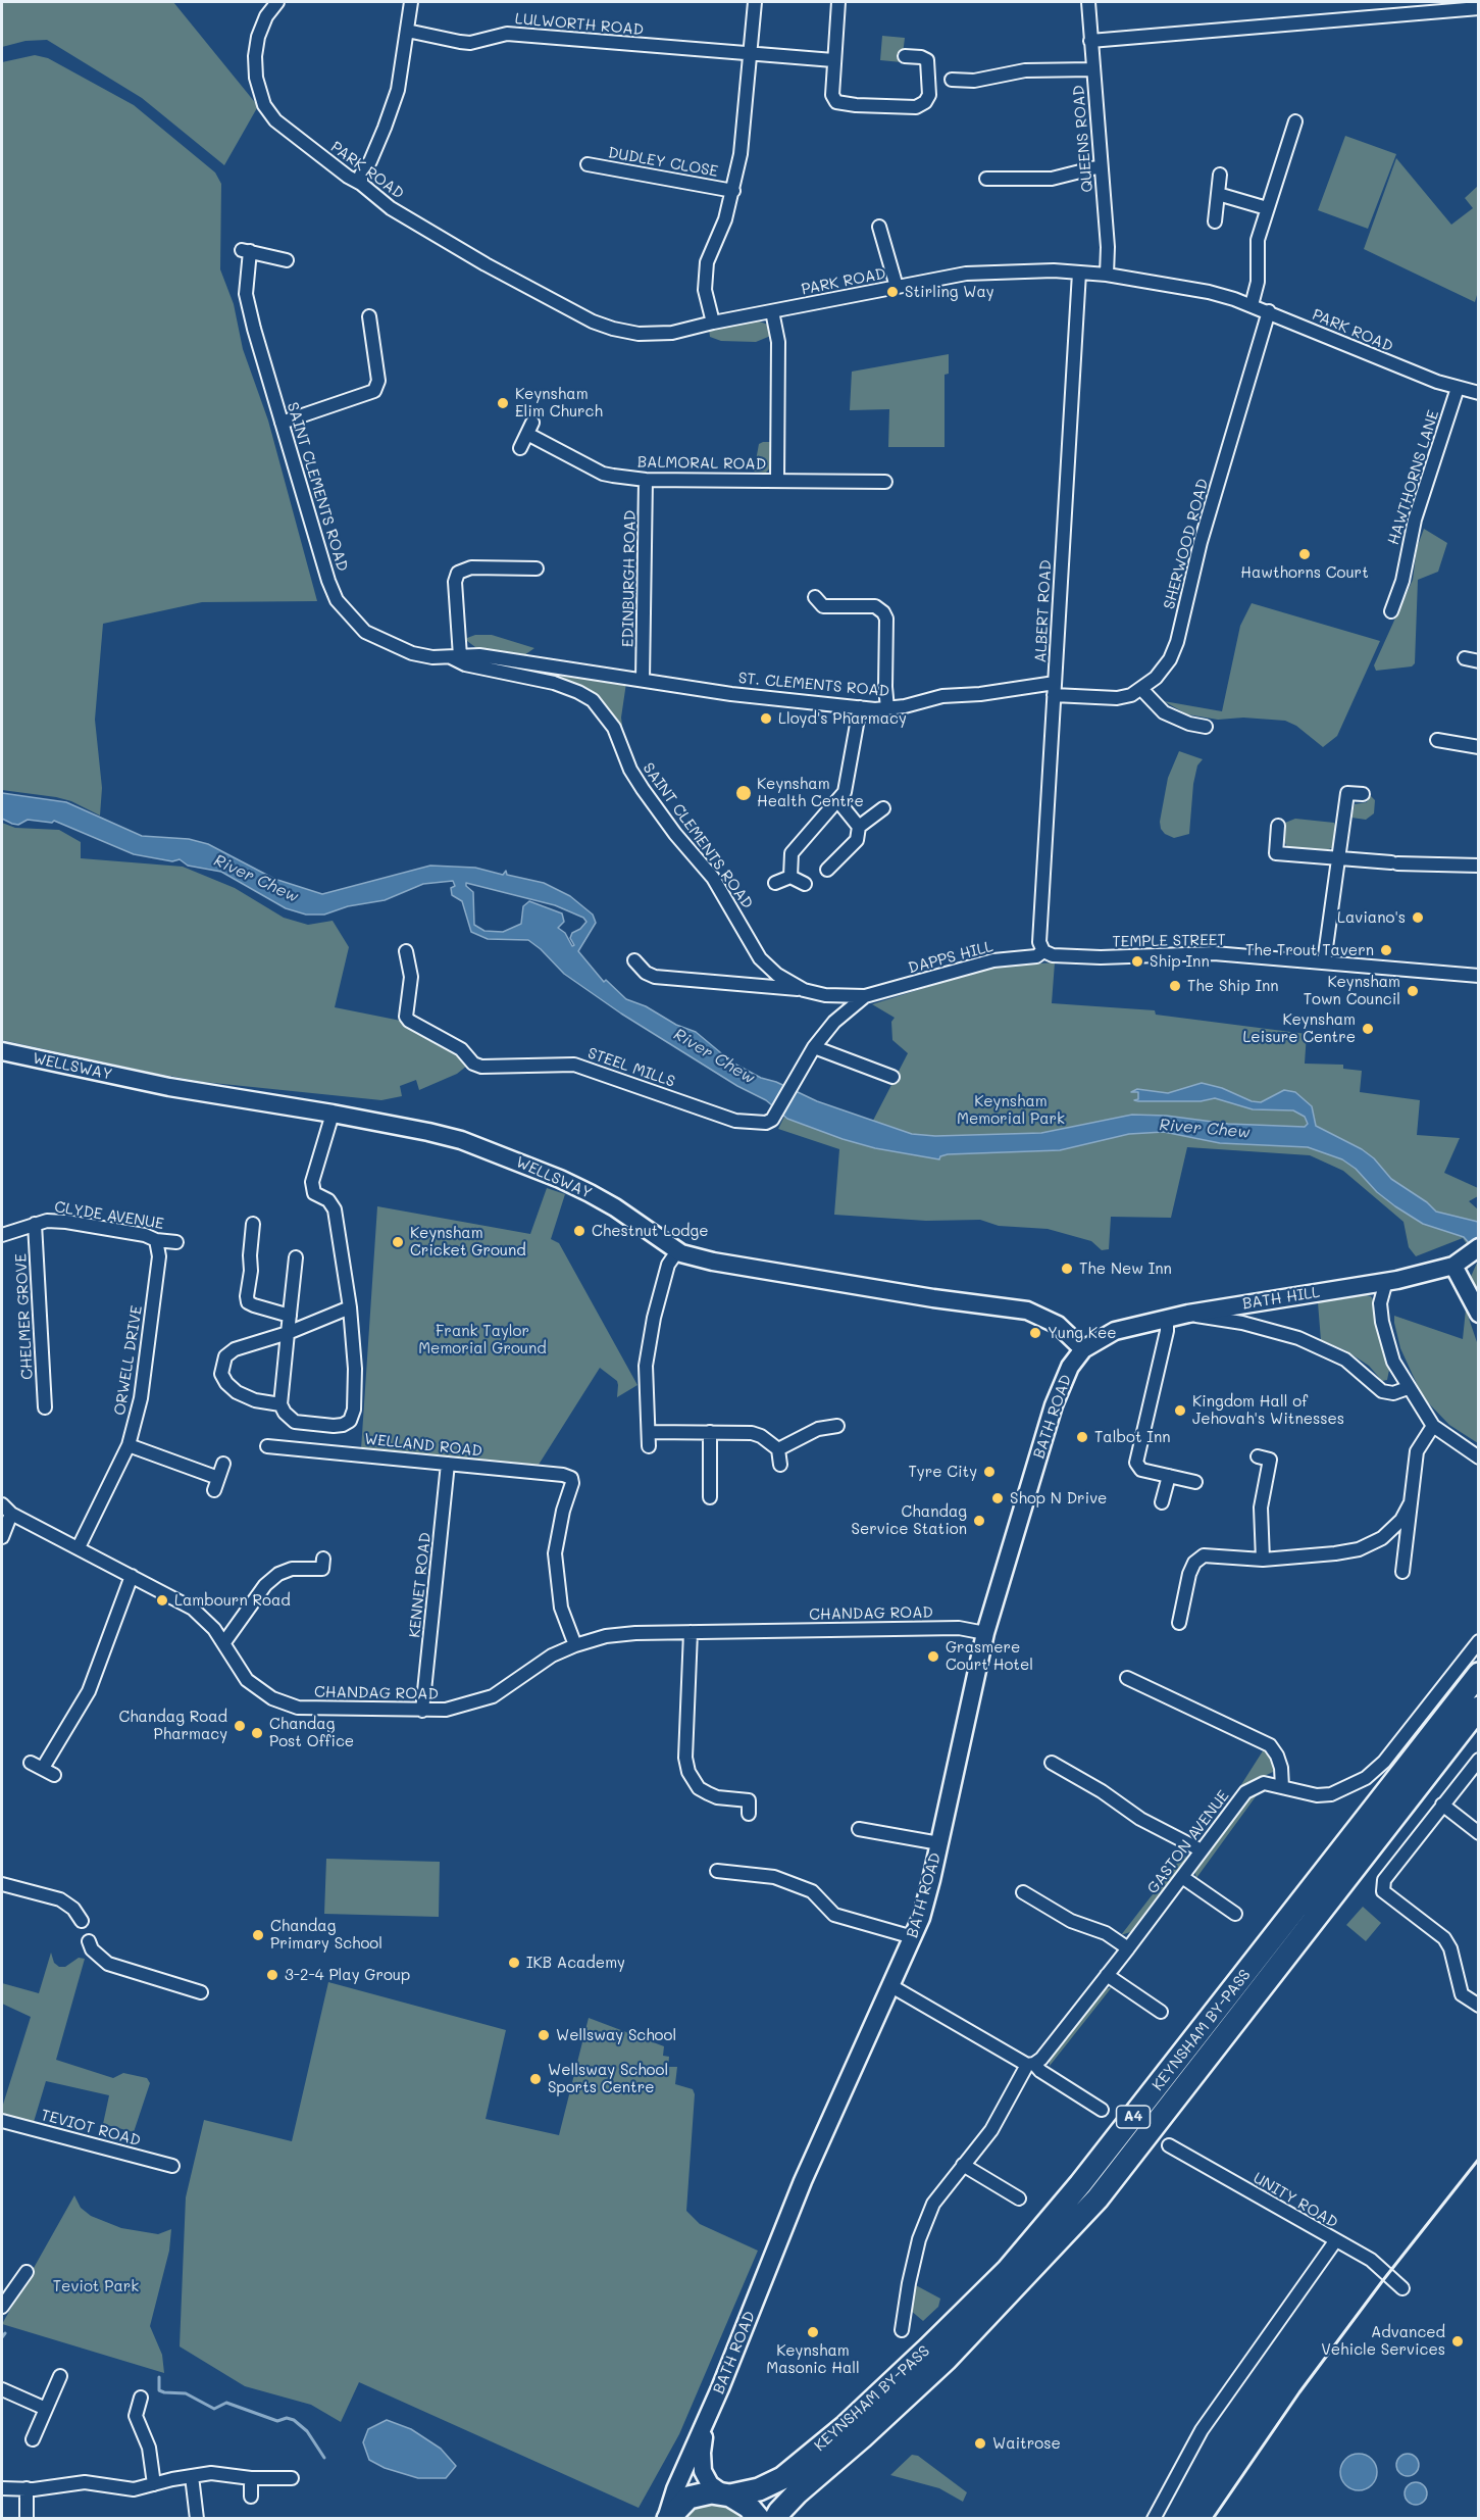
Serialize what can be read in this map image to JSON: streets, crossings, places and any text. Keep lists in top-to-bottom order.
{
  "streets": {
    "highway": ["KEYNSHAM BY-PASS", "A4"],
    "main road": ["WELLSWAY", "BATH HILL", "BATH ROAD"],
    "street": [
      "LULWORTH ROAD",
      "QUEENS ROAD",
      "DUDLEY CLOSE",
      "PARK ROAD",
      "BALMORAL ROAD",
      "HAWTHORNS LANE",
      "SAINT CLEMENTS ROAD",
      "SHERWOOD ROAD",
      "EDINBURGH ROAD",
      "ALBERT ROAD",
      "ST. CLEMENTS ROAD",
      "TEMPLE STREET",
      "DAPPS HILL",
      "STEEL MILLS",
      "CLYDE AVENUE",
      "CHELMER GROVE",
      "ORWELL DRIVE",
      "WELLAND ROAD",
      "KENNET ROAD",
      "CHANDAG ROAD",
      "GASTON AVENUE",
      "TEVIOT ROAD",
      "UNITY ROAD"
    ]
  },
  "crossings": [
    ["QUEENS ROAD", "PARK ROAD"],
    ["PARK ROAD", "HAWTHORNS LANE"],
    ["PARK ROAD", "SHERWOOD ROAD"],
    ["PARK ROAD", "ALBERT ROAD"],
    ["BALMORAL ROAD", "EDINBURGH ROAD"],
    ["SAINT CLEMENTS ROAD", "EDINBURGH ROAD"],
    ["SAINT CLEMENTS ROAD", "ST. CLEMENTS ROAD"],
    ["SAINT CLEMENTS ROAD", "DAPPS HILL"],
    ["SHERWOOD ROAD", "ALBERT ROAD"],
    ["SHERWOOD ROAD", "ST. CLEMENTS ROAD"],
    ["EDINBURGH ROAD", "ST. CLEMENTS ROAD"],
    ["ALBERT ROAD", "ST. CLEMENTS ROAD"],
    ["ALBERT ROAD", "TEMPLE STREET"],
    ["ALBERT ROAD", "DAPPS HILL"],
    ["TEMPLE STREET", "DAPPS HILL"],
    ["DAPPS HILL", "STEEL MILLS"],
    ["WELLSWAY", "BATH HILL"],
    ["WELLSWAY", "BATH ROAD"],
    ["CLYDE AVENUE", "CHELMER GROVE"],
    ["CLYDE AVENUE", "ORWELL DRIVE"],
    ["BATH HILL", "BATH ROAD"],
    ["ORWELL DRIVE", "CHANDAG ROAD"],
    ["BATH ROAD", "CHANDAG ROAD"],
    ["BATH ROAD", "KEYNSHAM BY-PASS"],
    ["BATH ROAD", "A4"],
    ["WELLAND ROAD", "KENNET ROAD"],
    ["WELLAND ROAD", "CHANDAG ROAD"],
    ["KENNET ROAD", "CHANDAG ROAD"],
    ["KEYNSHAM BY-PASS", "A4"]
  ],
  "water": ["River Chew"],
  "parks": ["Keynsham Memorial Park", "Frank Taylor Memorial Ground", "Teviot Park"],
  "places": [
    "Stirling Way",
    "Keynsham Elim Church",
    "Hawthorns Court",
    "Lloyd's Pharmacy",
    "Keynsham Health Centre",
    "Laviano's",
    "The Trout Tavern",
    "Ship Inn",
    "The Ship Inn",
    "Keynsham Town Council",
    "Keynsham Leisure Centre",
    "Chestnut Lodge",
    "Keynsham Cricket Ground",
    "The New Inn",
    "Yung Kee",
    "Kingdom Hall of Jehovah's Witnesses",
    "Talbot Inn",
    "Tyre City",
    "Shop N Drive",
    "Chandag Service Station",
    "Lambourn Road",
    "Grasmere Court Hotel",
    "Chandag Road Pharmacy",
    "Chandag Post Office",
    "Chandag Primary School",
    "IKB Academy",
    "3-2-4 Play Group",
    "Wellsway School",
    "Wellsway School Sports Centre",
    "Keynsham Masonic Hall",
    "Advanced Vehicle Services",
    "Waitrose"
  ]
}
